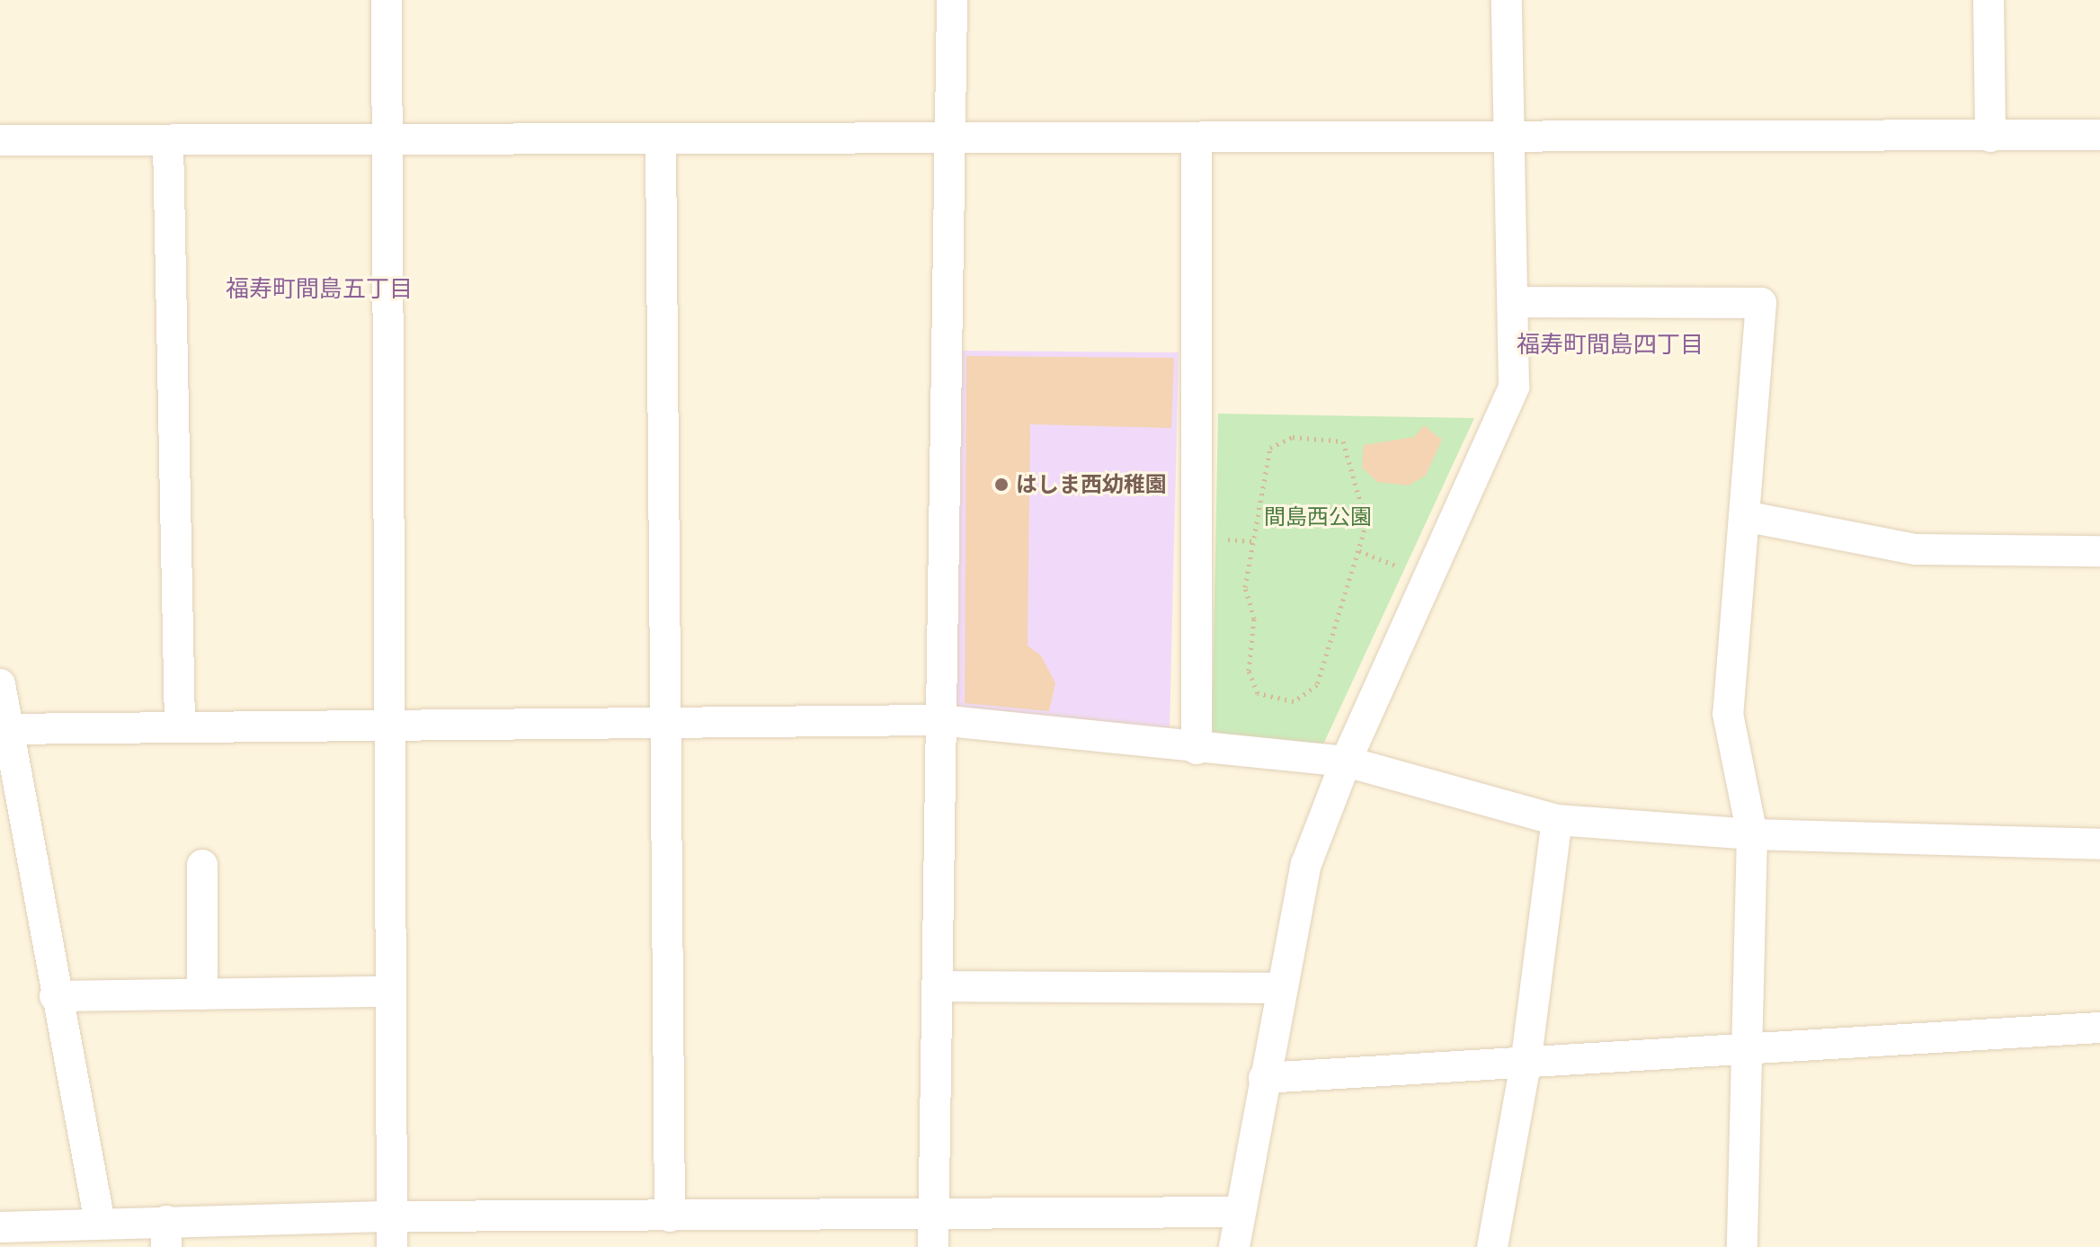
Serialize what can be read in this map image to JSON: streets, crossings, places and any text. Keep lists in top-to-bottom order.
{
  "districts": ["福寿町間島五丁目", "福寿町間島四丁目"],
  "parks": ["間島西公園"],
  "places": ["はしま西幼稚園"]
}
